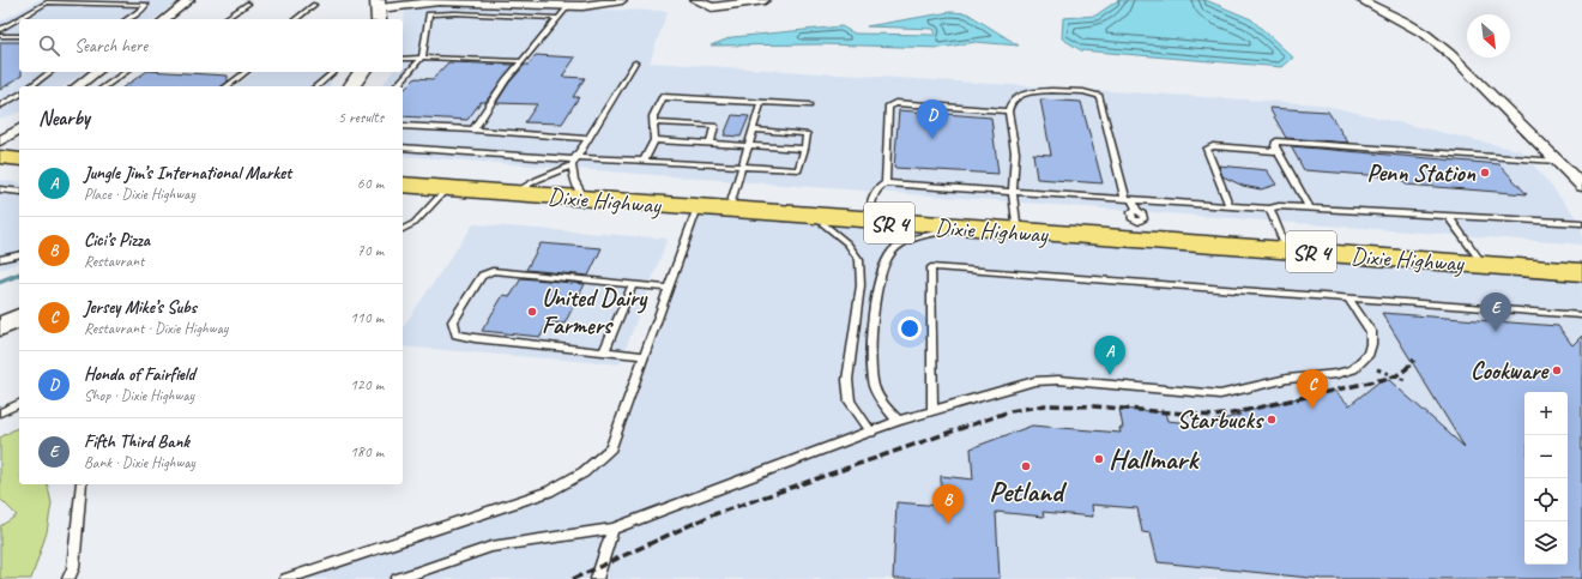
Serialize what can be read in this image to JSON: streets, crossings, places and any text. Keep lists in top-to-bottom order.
{
  "streets": {
    "main road": ["Dixie Highway", "SR 4"]
  },
  "places": [
    "Penn Station",
    "United Dairy Farmers",
    "Cookware",
    "Starbucks",
    "Hallmark",
    "Petland"
  ],
  "north": "bottom right",
  "page": {
    "search": "Search here",
    "heading": ["Nearby", "5 results"],
    "pins": [
      "D",
      "E",
      "A",
      "C",
      "B"
    ],
    "list": [
      {
        "mark": "A",
        "name": "Jungle Jim’s International Market",
        "note": "Place · Dixie Highway",
        "value": "60 m"
      },
      {
        "mark": "B",
        "name": "Cici’s Pizza",
        "note": "Restaurant",
        "value": "70 m"
      },
      {
        "mark": "C",
        "name": "Jersey Mike’s Subs",
        "note": "Restaurant · Dixie Highway",
        "value": "110 m"
      },
      {
        "mark": "D",
        "name": "Honda of Fairfield",
        "note": "Shop · Dixie Highway",
        "value": "120 m"
      },
      {
        "mark": "E",
        "name": "Fifth Third Bank",
        "note": "Bank · Dixie Highway",
        "value": "180 m"
      }
    ],
    "map_buttons": ["+", "−"]
  }
}
